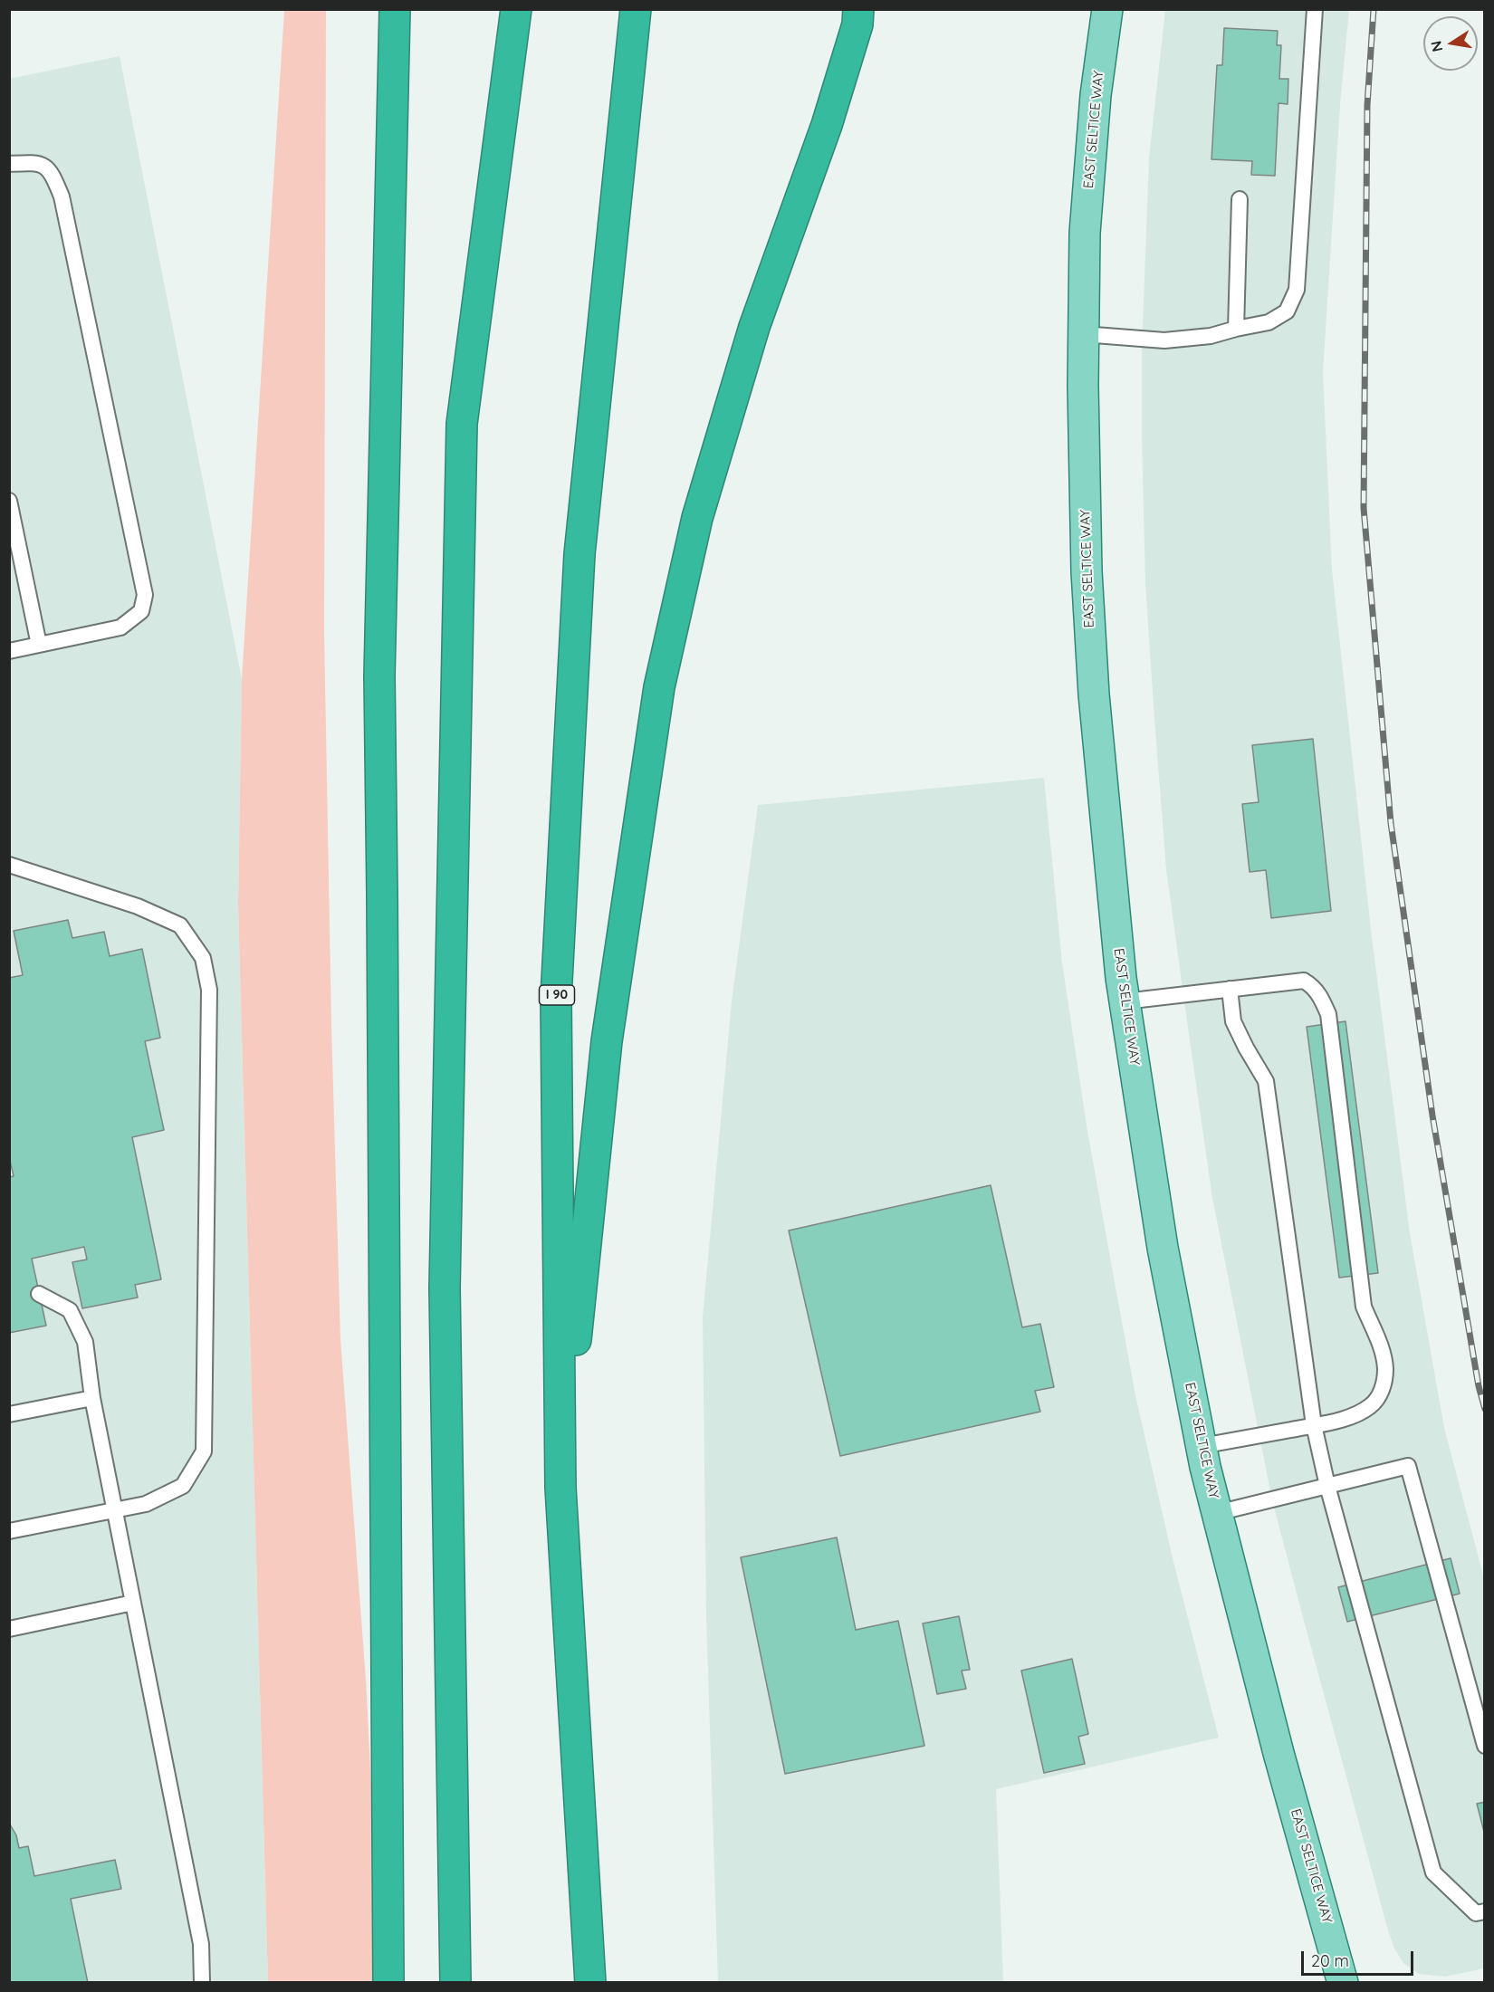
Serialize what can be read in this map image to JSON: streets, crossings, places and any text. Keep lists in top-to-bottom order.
{
  "streets": {
    "highway": ["I 90"],
    "main road": ["EAST SELTICE WAY"]
  },
  "scale_bar": "20 m",
  "north": "left"
}
